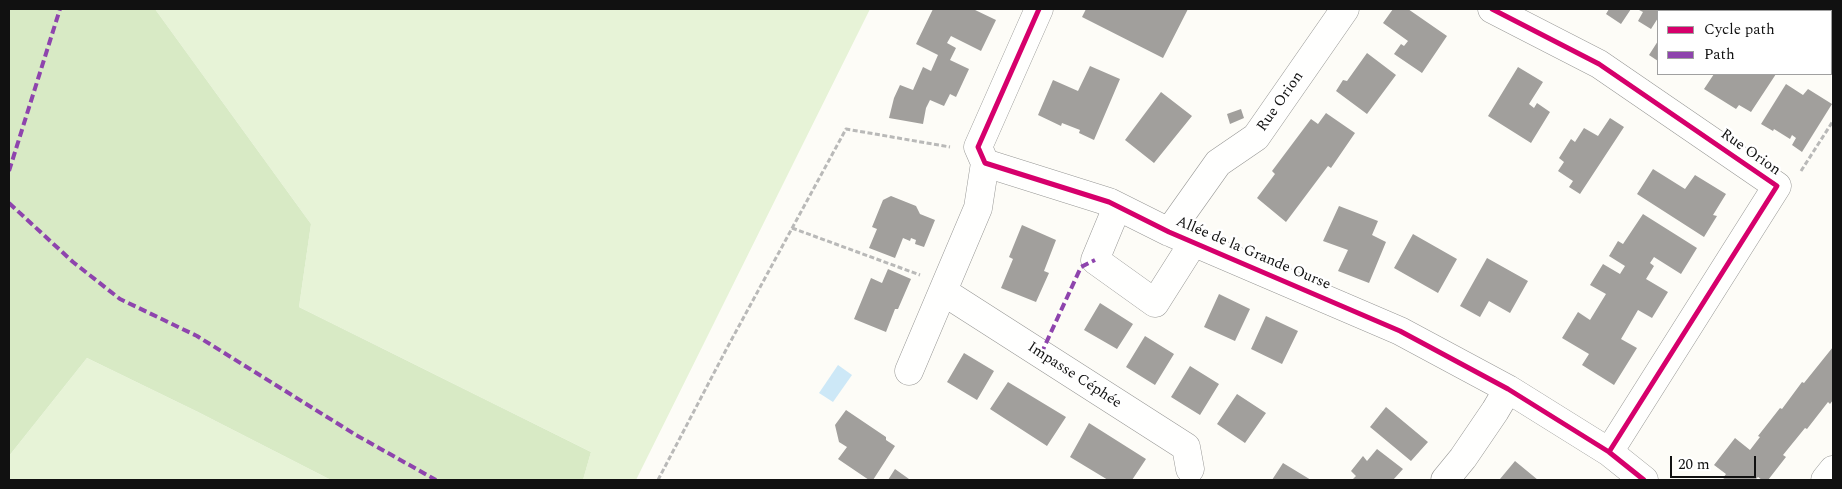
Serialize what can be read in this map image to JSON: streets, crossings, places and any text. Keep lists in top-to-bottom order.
{
  "streets": {
    "street": ["Rue Orion", "Allée de la Grande Ourse", "Impasse Céphée"]
  },
  "crossings": [
    ["Rue Orion", "Allée de la Grande Ourse"]
  ],
  "legend": ["Cycle path", "Path"],
  "scale_bar": "20 m"
}
